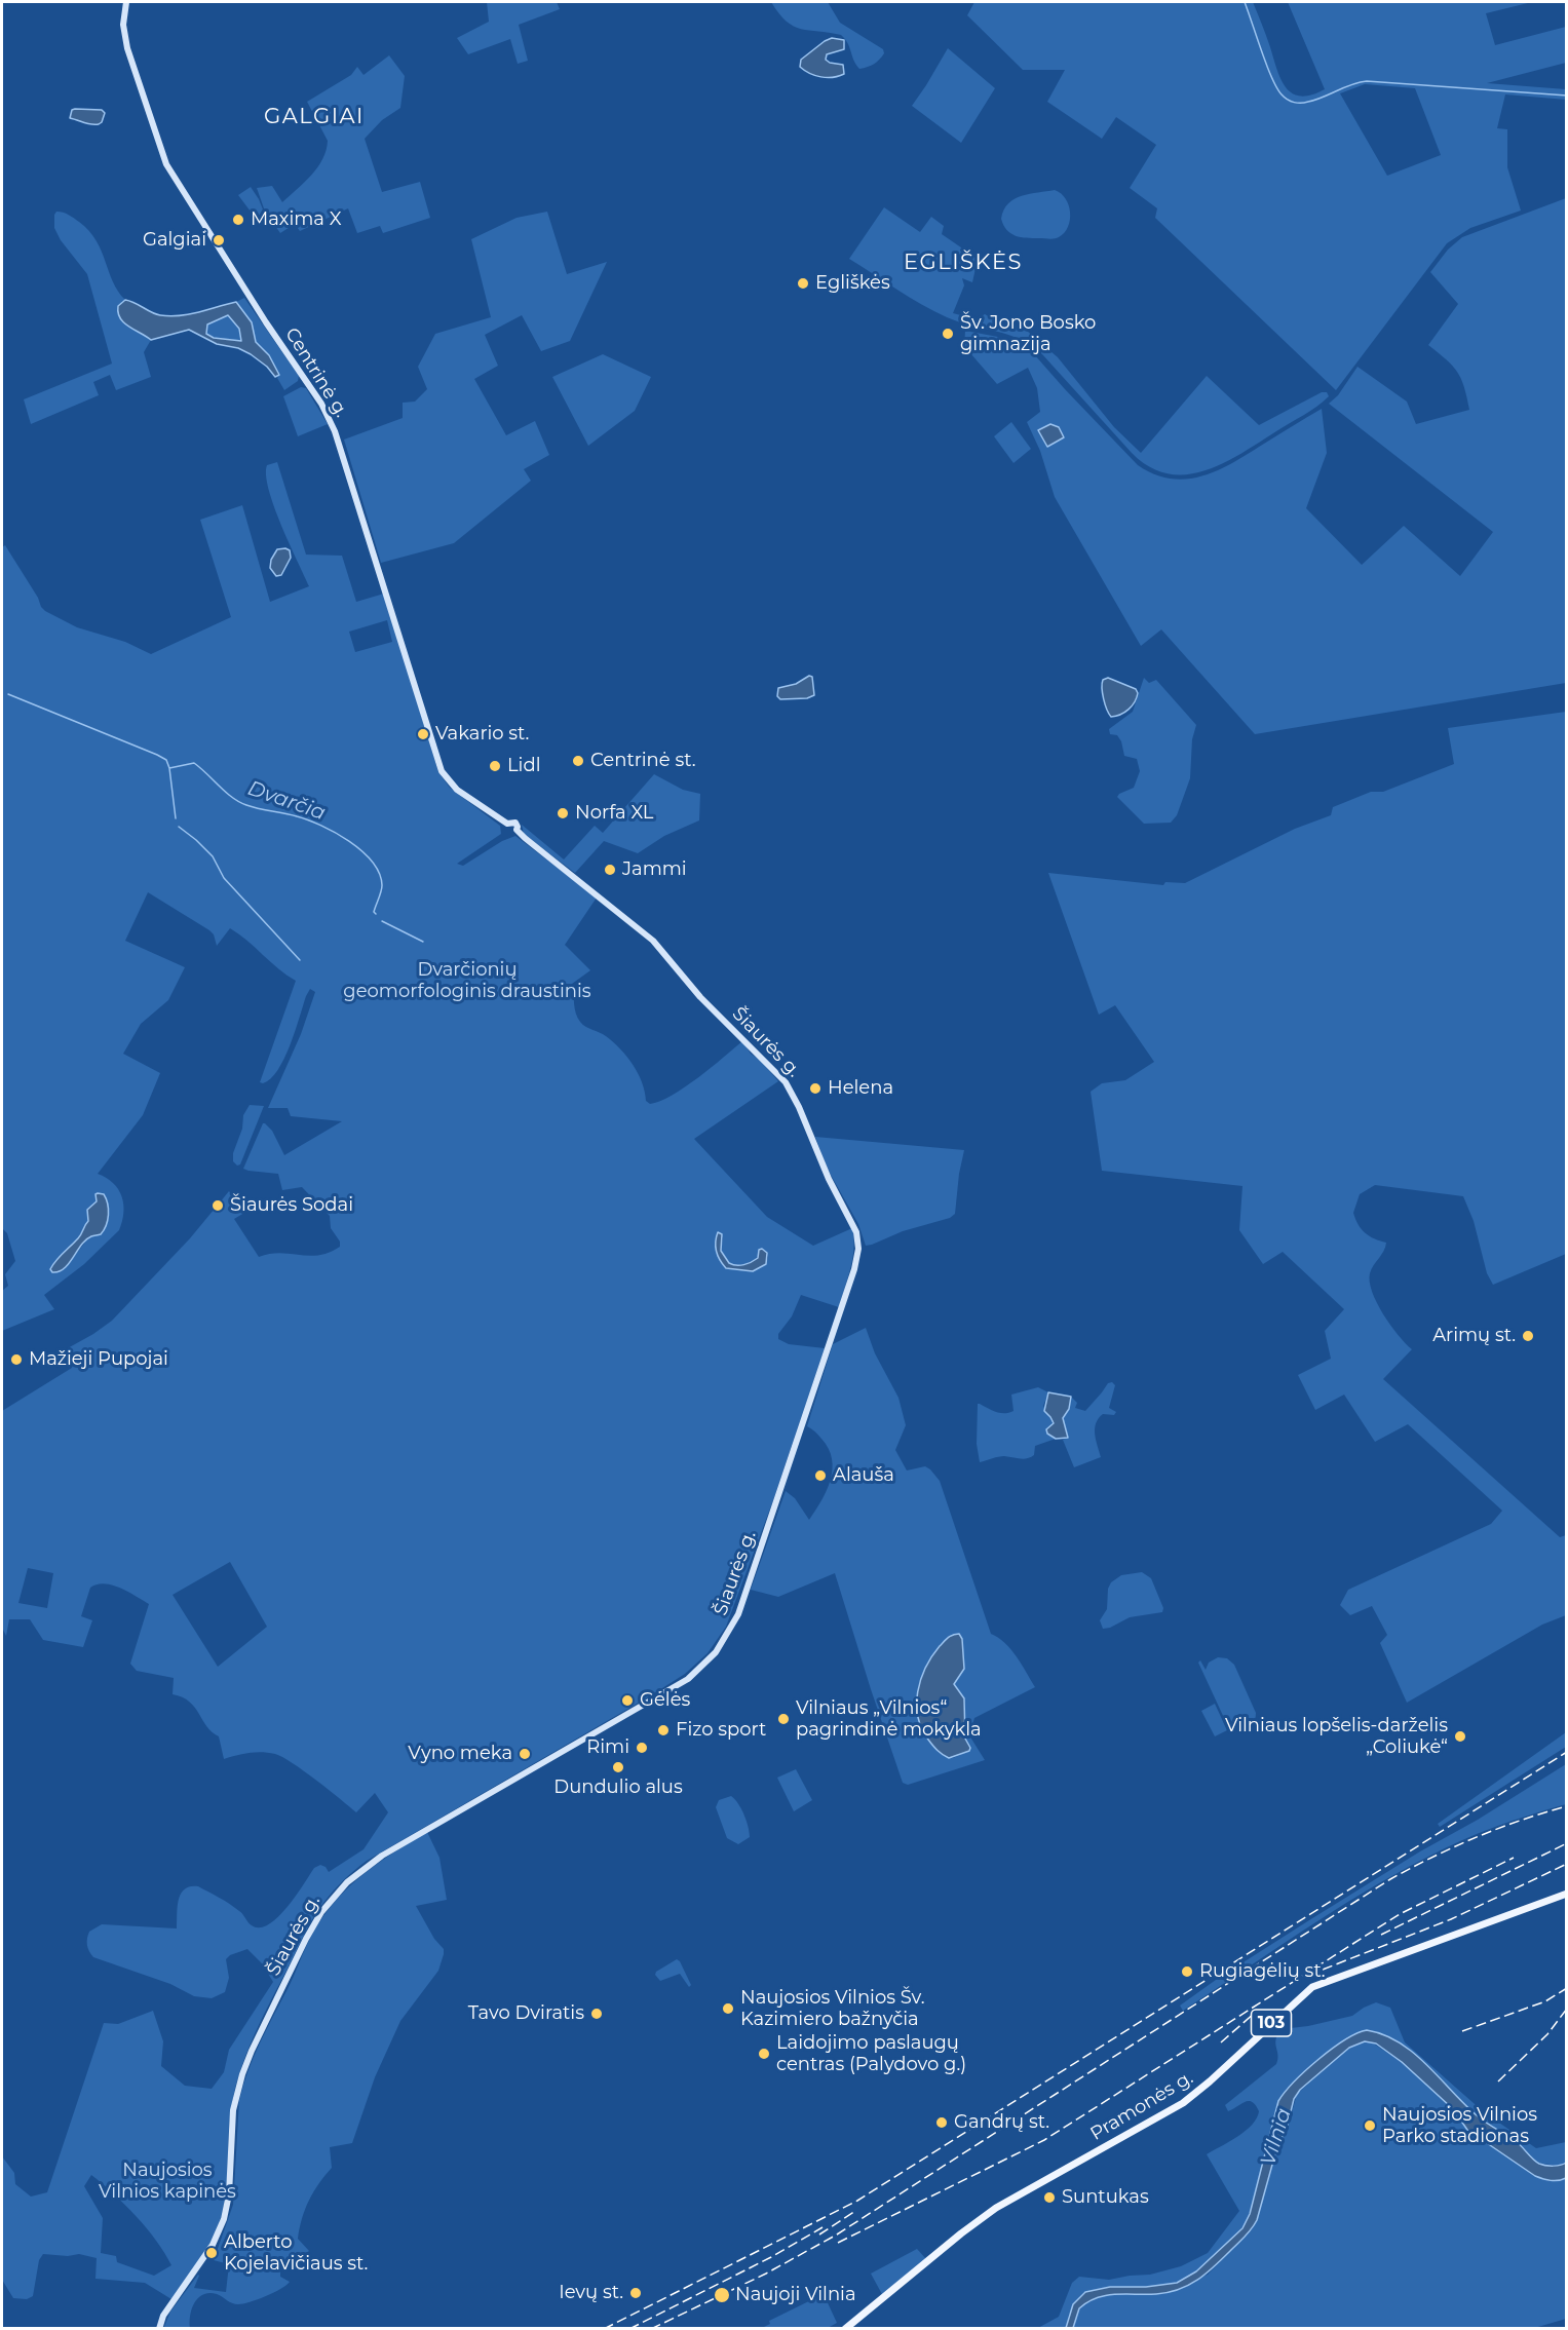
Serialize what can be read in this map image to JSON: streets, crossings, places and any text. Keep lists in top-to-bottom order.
{
  "streets": {
    "main road": [
      "Centrinė g.",
      "Šiaurės g.",
      "103",
      "Pramonės g."
    ]
  },
  "crossings": [
    ["Centrinė g.", "Šiaurės g."]
  ],
  "districts": ["GALGIAI", "EGLIŠKĖS"],
  "water": ["Dvarčia", "Vilnia"],
  "parks": ["Dvarčionių geomorfologinis draustinis", "Naujosios Vilnios kapinės"],
  "places": [
    "Maxima X",
    "Galgiai",
    "Egliškės",
    "Šv. Jono Bosko gimnazija",
    "Vakario st.",
    "Centrinė st.",
    "Lidl",
    "Norfa XL",
    "Jammi",
    "Helena",
    "Šiaurės Sodai",
    "Arimų st.",
    "Mažieji Pupojai",
    "Alauša",
    "Gėlės",
    "Vilniaus „Vilnios“ pagrindinė mokykla",
    "Fizo sport",
    "Vilniaus lopšelis-darželis „Coliukė“",
    "Rimi",
    "Vyno meka",
    "Dundulio alus",
    "Rugiagėlių st.",
    "Naujosios Vilnios Šv. Kazimiero bažnyčia",
    "Tavo Dviratis",
    "Laidojimo paslaugų centras (Palydovo g.)",
    "Gandrų st.",
    "Naujosios Vilnios Parko stadionas",
    "Suntukas",
    "Alberto Kojelavičiaus st.",
    "Ievų st.",
    "Naujoji Vilnia"
  ]
}
